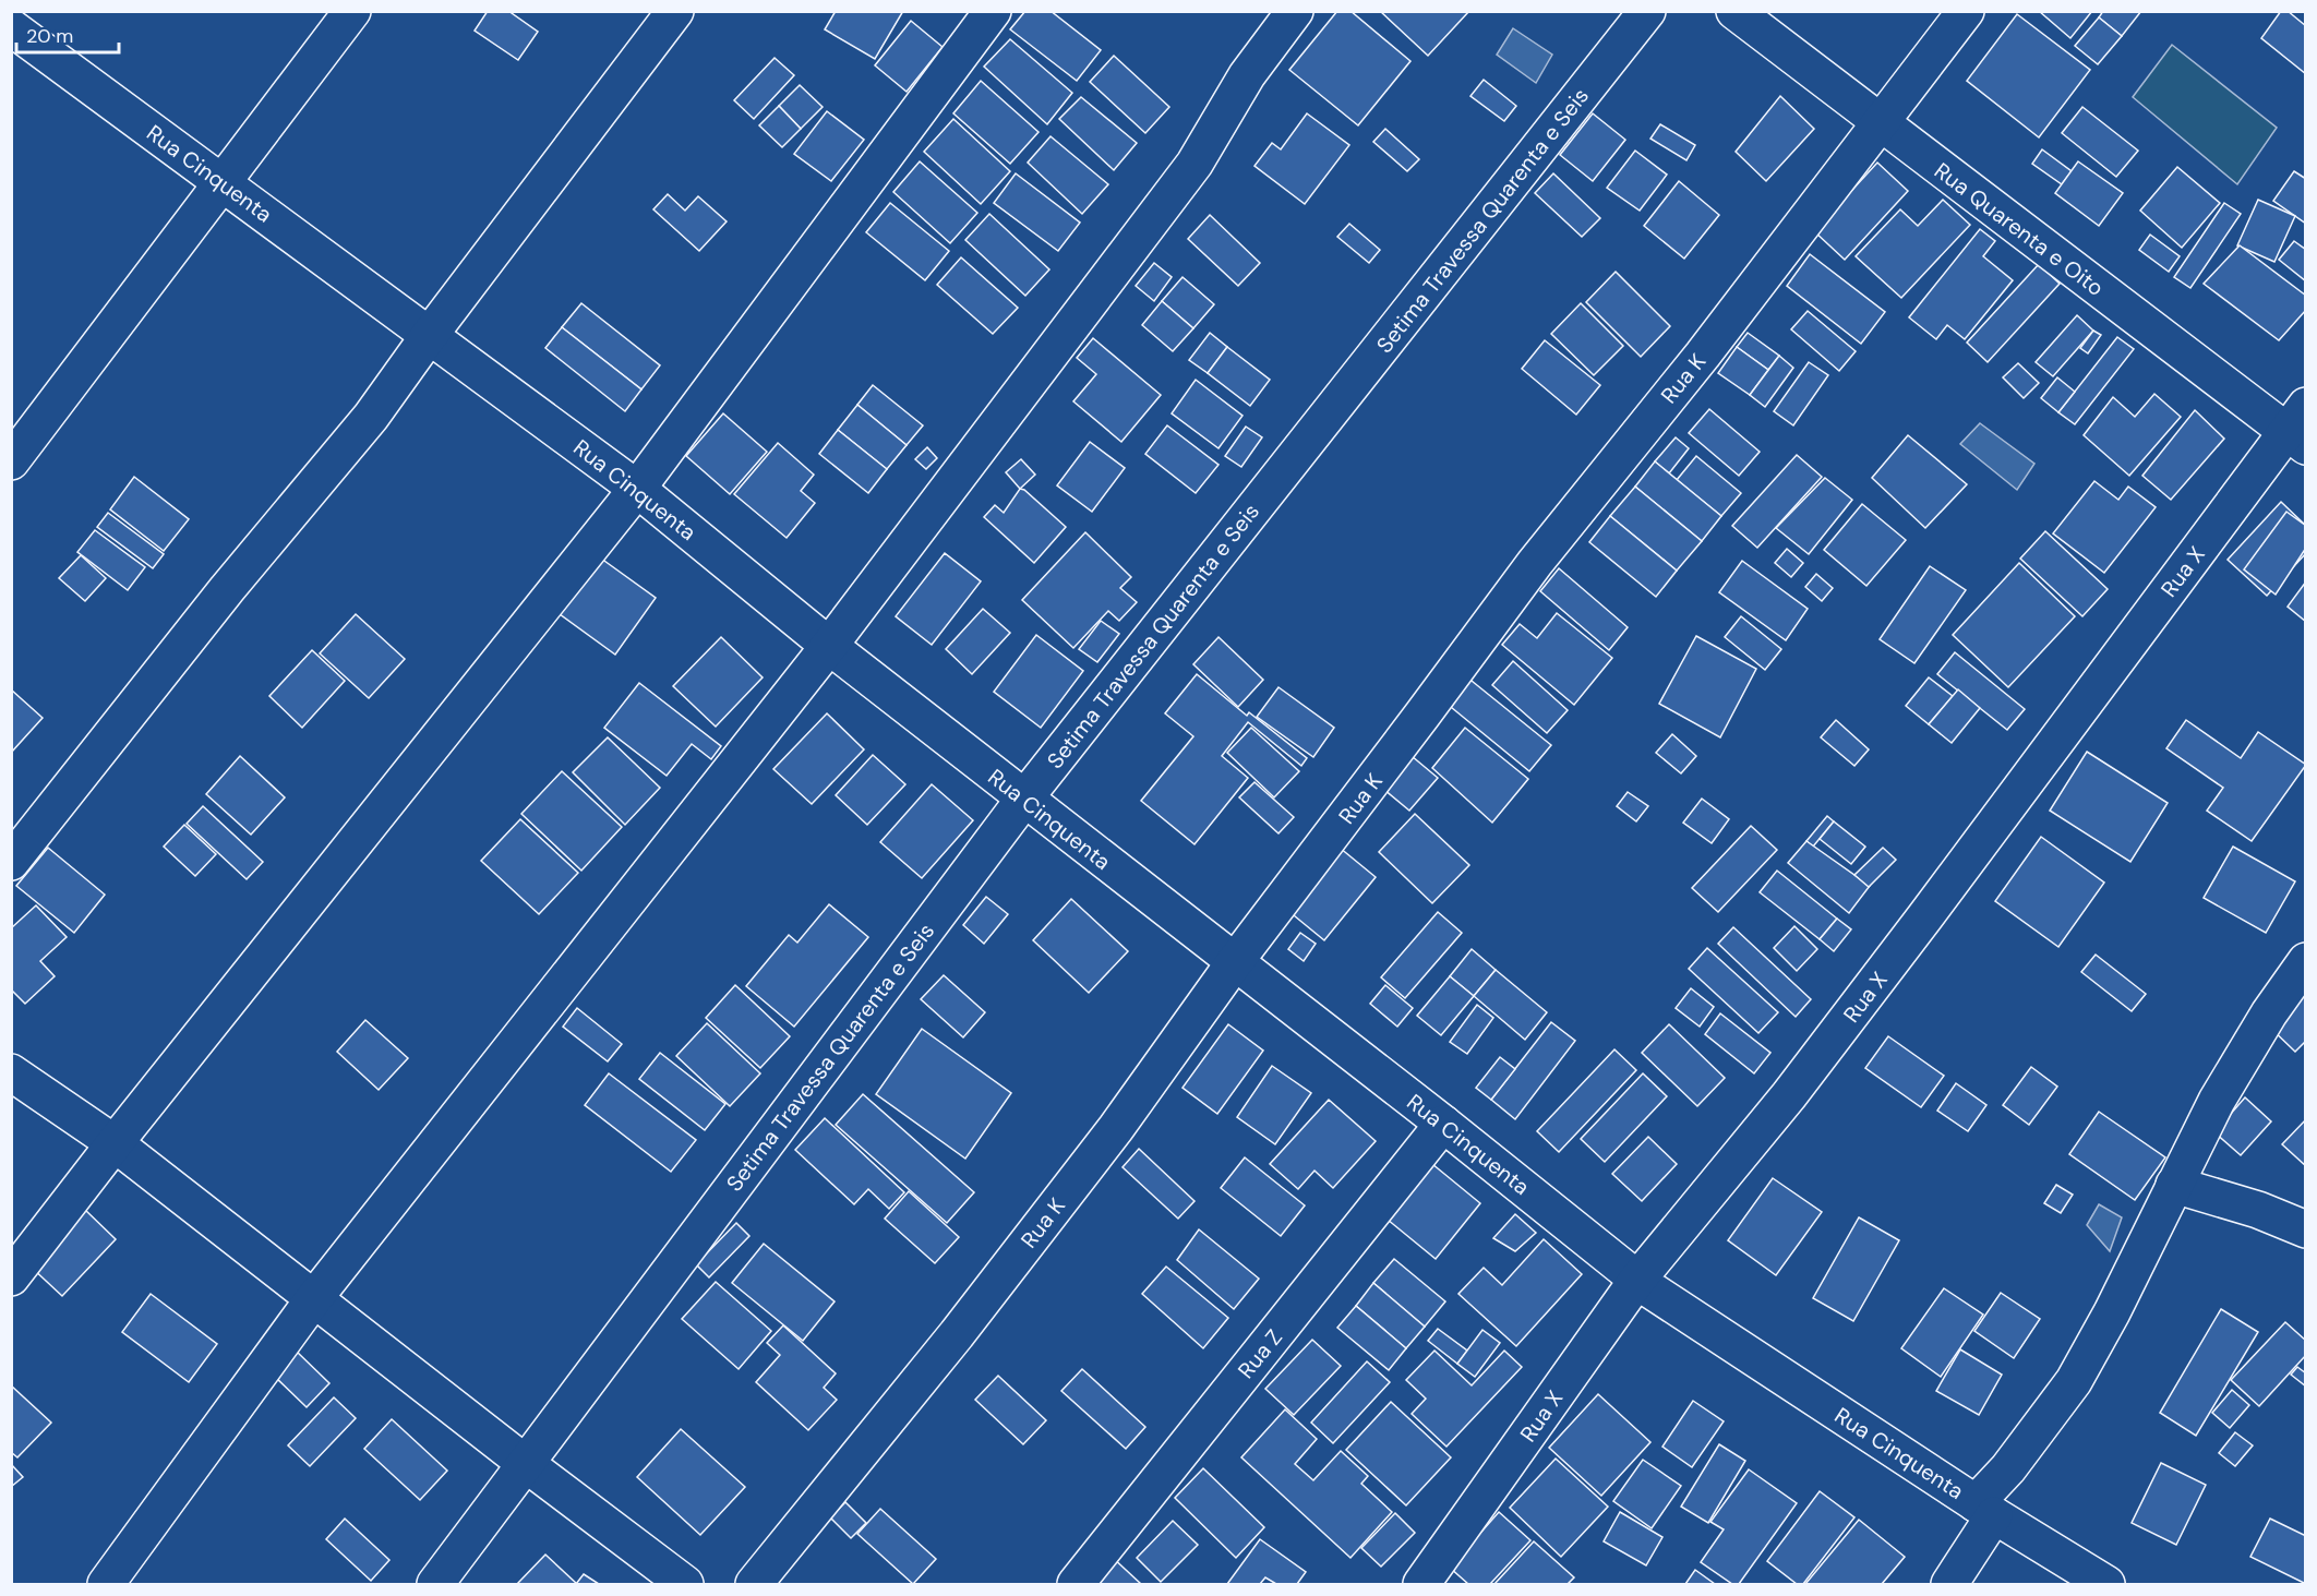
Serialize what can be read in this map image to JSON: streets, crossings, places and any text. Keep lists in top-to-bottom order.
{
  "streets": {
    "street": [
      "Rua Cinquenta",
      "Setima Travessa Quarenta e Seis",
      "Rua Quarenta e Oito",
      "Rua K",
      "Rua X",
      "Rua Z"
    ]
  },
  "crossings": [
    ["Rua Cinquenta", "Setima Travessa Quarenta e Seis"],
    ["Rua Cinquenta", "Rua K"],
    ["Rua Cinquenta", "Rua X"],
    ["Rua Cinquenta", "Rua Z"],
    ["Rua Quarenta e Oito", "Rua K"],
    ["Rua Quarenta e Oito", "Rua X"]
  ],
  "scale_bar": "20 m"
}
